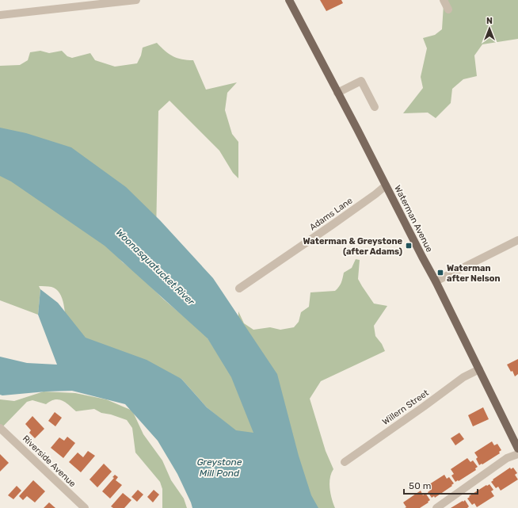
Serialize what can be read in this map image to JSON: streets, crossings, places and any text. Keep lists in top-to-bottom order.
{
  "streets": {
    "main road": ["Waterman Avenue"],
    "street": ["Adams Lane", "Willern Street", "Riverside Avenue"]
  },
  "crossings": [
    ["Adams Lane", "Waterman Avenue"],
    ["Waterman Avenue", "Willern Street"]
  ],
  "water": ["Woonasquatucket River", "Greystone Mill Pond"],
  "places": {
    "transit": ["Waterman & Greystone (after Adams)", "Waterman after Nelson"]
  },
  "scale_bar": "50 m",
  "north": "top"
}
